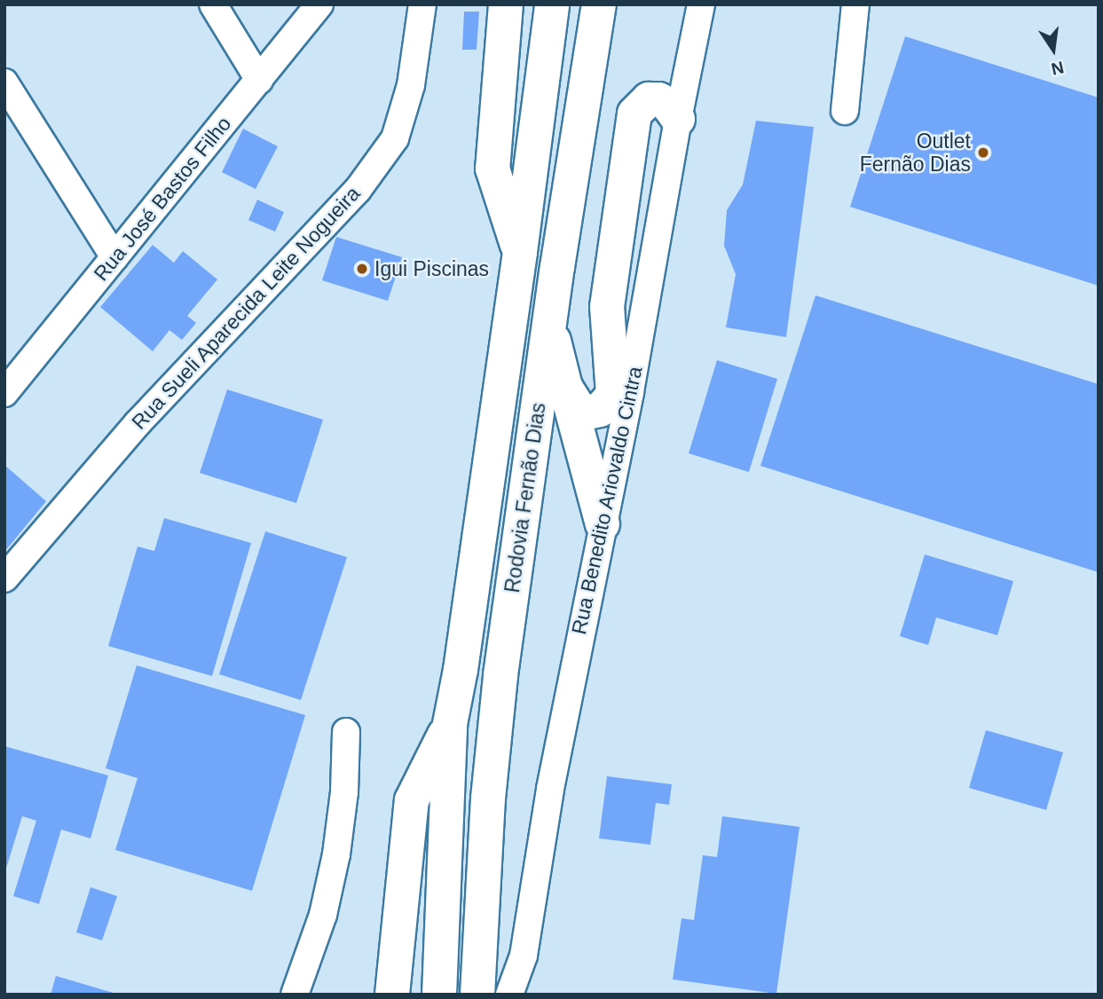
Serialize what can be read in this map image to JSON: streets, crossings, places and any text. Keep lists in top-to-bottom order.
{
  "streets": {
    "highway": ["Rodovia Fernão Dias"],
    "street": ["Rua José Bastos Filho", "Rua Sueli Aparecida Leite Nogueira", "Rua Benedito Ariovaldo Cintra"]
  },
  "places": ["Outlet Fernão Dias", "Igui Piscinas"],
  "north": "bottom"
}
